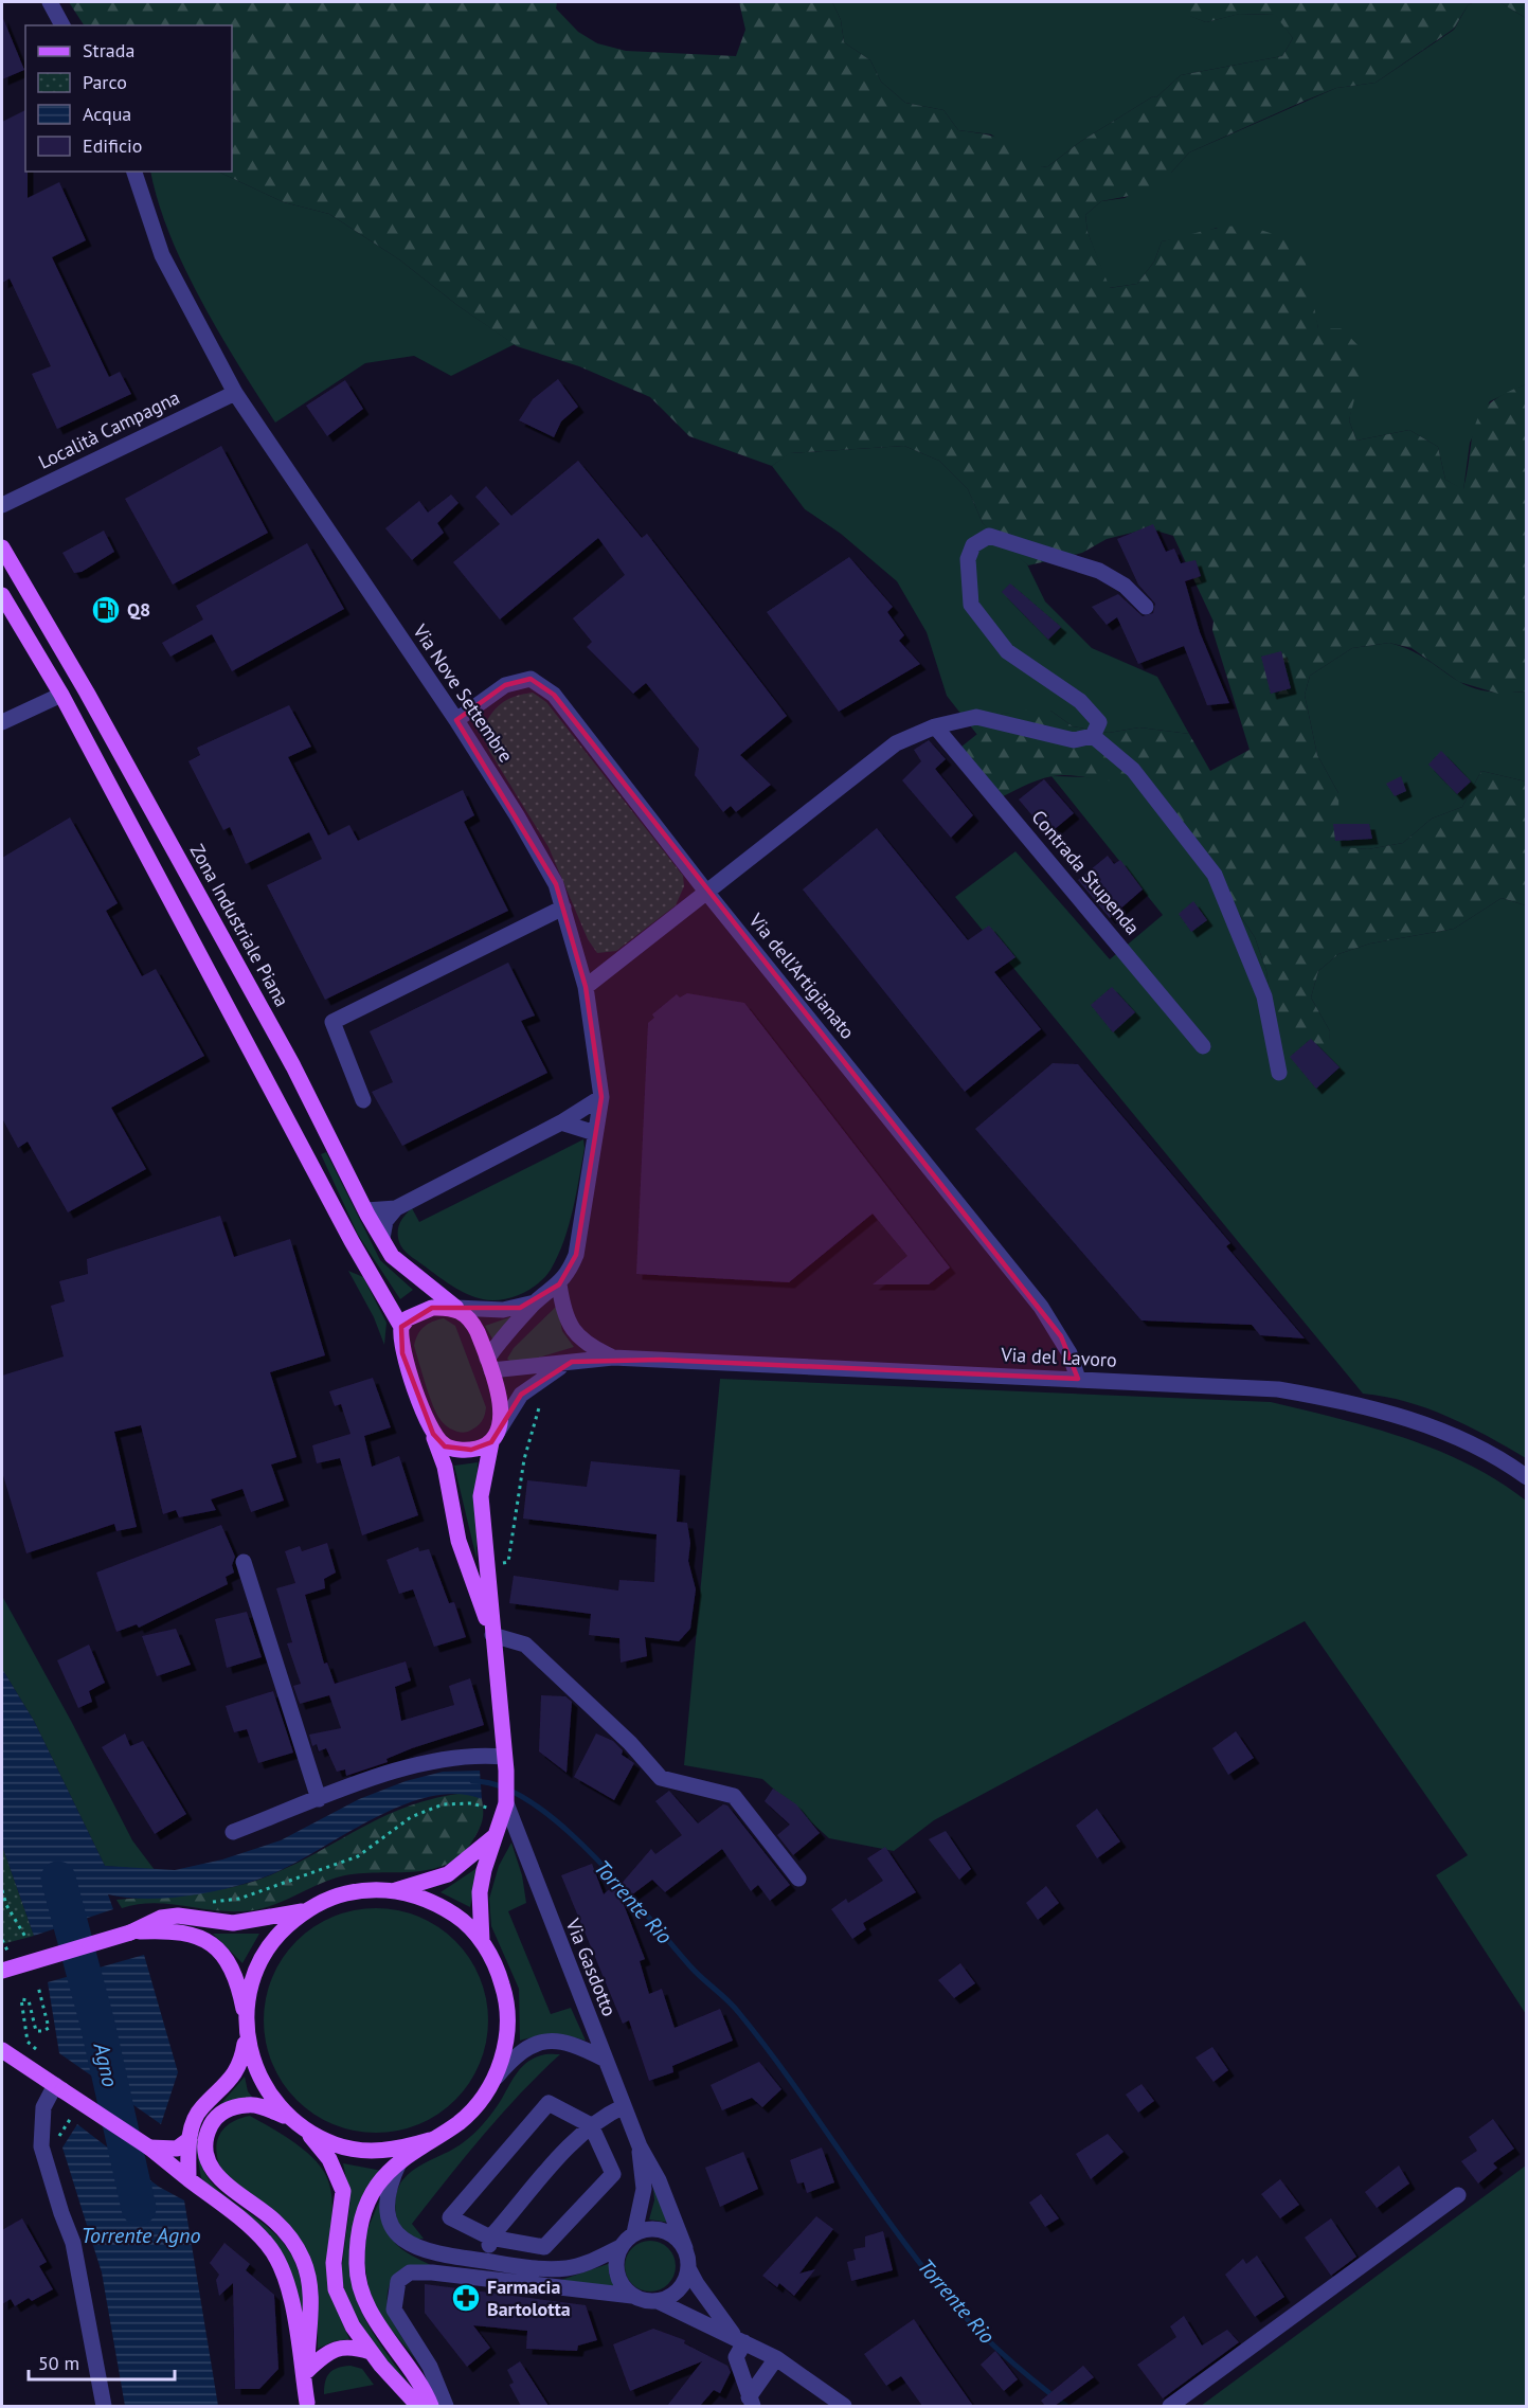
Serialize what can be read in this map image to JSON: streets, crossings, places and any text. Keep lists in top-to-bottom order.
{
  "streets": {
    "main road": ["Zona Industriale Piana"],
    "street": [
      "Località Campagna",
      "Via Nove Settembre",
      "Contrada Stupenda",
      "Via dell'Artigianato",
      "Via del Lavoro",
      "Via Gasdotto"
    ]
  },
  "crossings": [
    ["Località Campagna", "Via Nove Settembre"],
    ["Via Nove Settembre", "Zona Industriale Piana"],
    ["Via Nove Settembre", "Via dell'Artigianato"],
    ["Via Nove Settembre", "Via del Lavoro"],
    ["Zona Industriale Piana", "Via del Lavoro"],
    ["Via dell'Artigianato", "Via del Lavoro"]
  ],
  "water": ["Torrente Rio", "Agno", "Torrente Agno"],
  "places": {
    "fuel station": ["Q8"],
    "pharmacy": ["Farmacia Bartolotta"]
  },
  "legend": [
    "Strada",
    "Parco",
    "Acqua",
    "Edificio"
  ],
  "scale_bar": "50 m"
}
